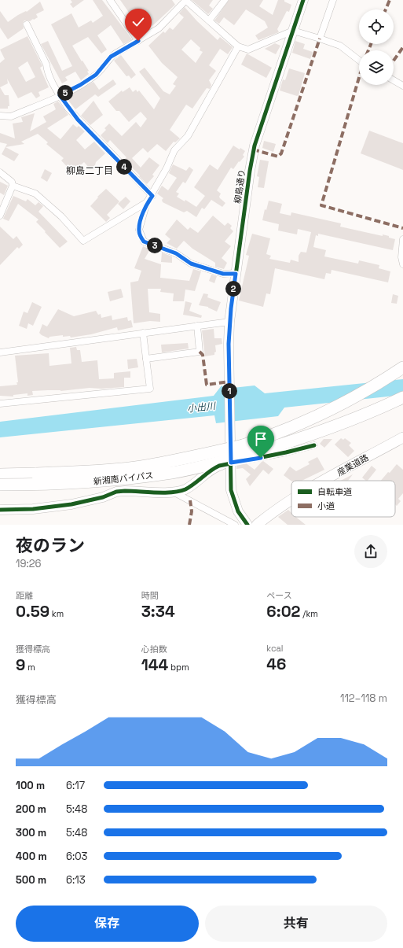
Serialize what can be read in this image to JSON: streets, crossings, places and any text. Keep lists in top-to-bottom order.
{
  "streets": {
    "highway": ["新湘南バイパス"],
    "main road": ["産業道路"],
    "street": ["柳島通り"]
  },
  "districts": ["柳島二丁目"],
  "water": ["小出川"],
  "legend": ["自転車道", "小道"],
  "page": {
    "pins": [
      "5",
      "4",
      "3",
      "2",
      "1"
    ],
    "heading": ["夜のラン", "19:26"],
    "stats": [
      ["距離", "0.59 km"],
      ["時間", "3:34"],
      ["ペース", "6:02 /km"],
      ["獲得標高", "9 m"],
      ["心拍数", "144 bpm"],
      ["kcal", "46"]
    ],
    "chart": ["獲得標高", "112–118 m"],
    "list": [
      {
        "name": "100 m",
        "note": "6:17"
      },
      {
        "name": "200 m",
        "note": "5:48"
      },
      {
        "name": "300 m",
        "note": "5:48"
      },
      {
        "name": "400 m",
        "note": "6:03"
      },
      {
        "name": "500 m",
        "note": "6:13"
      }
    ],
    "buttons": ["保存", "共有"]
  }
}
